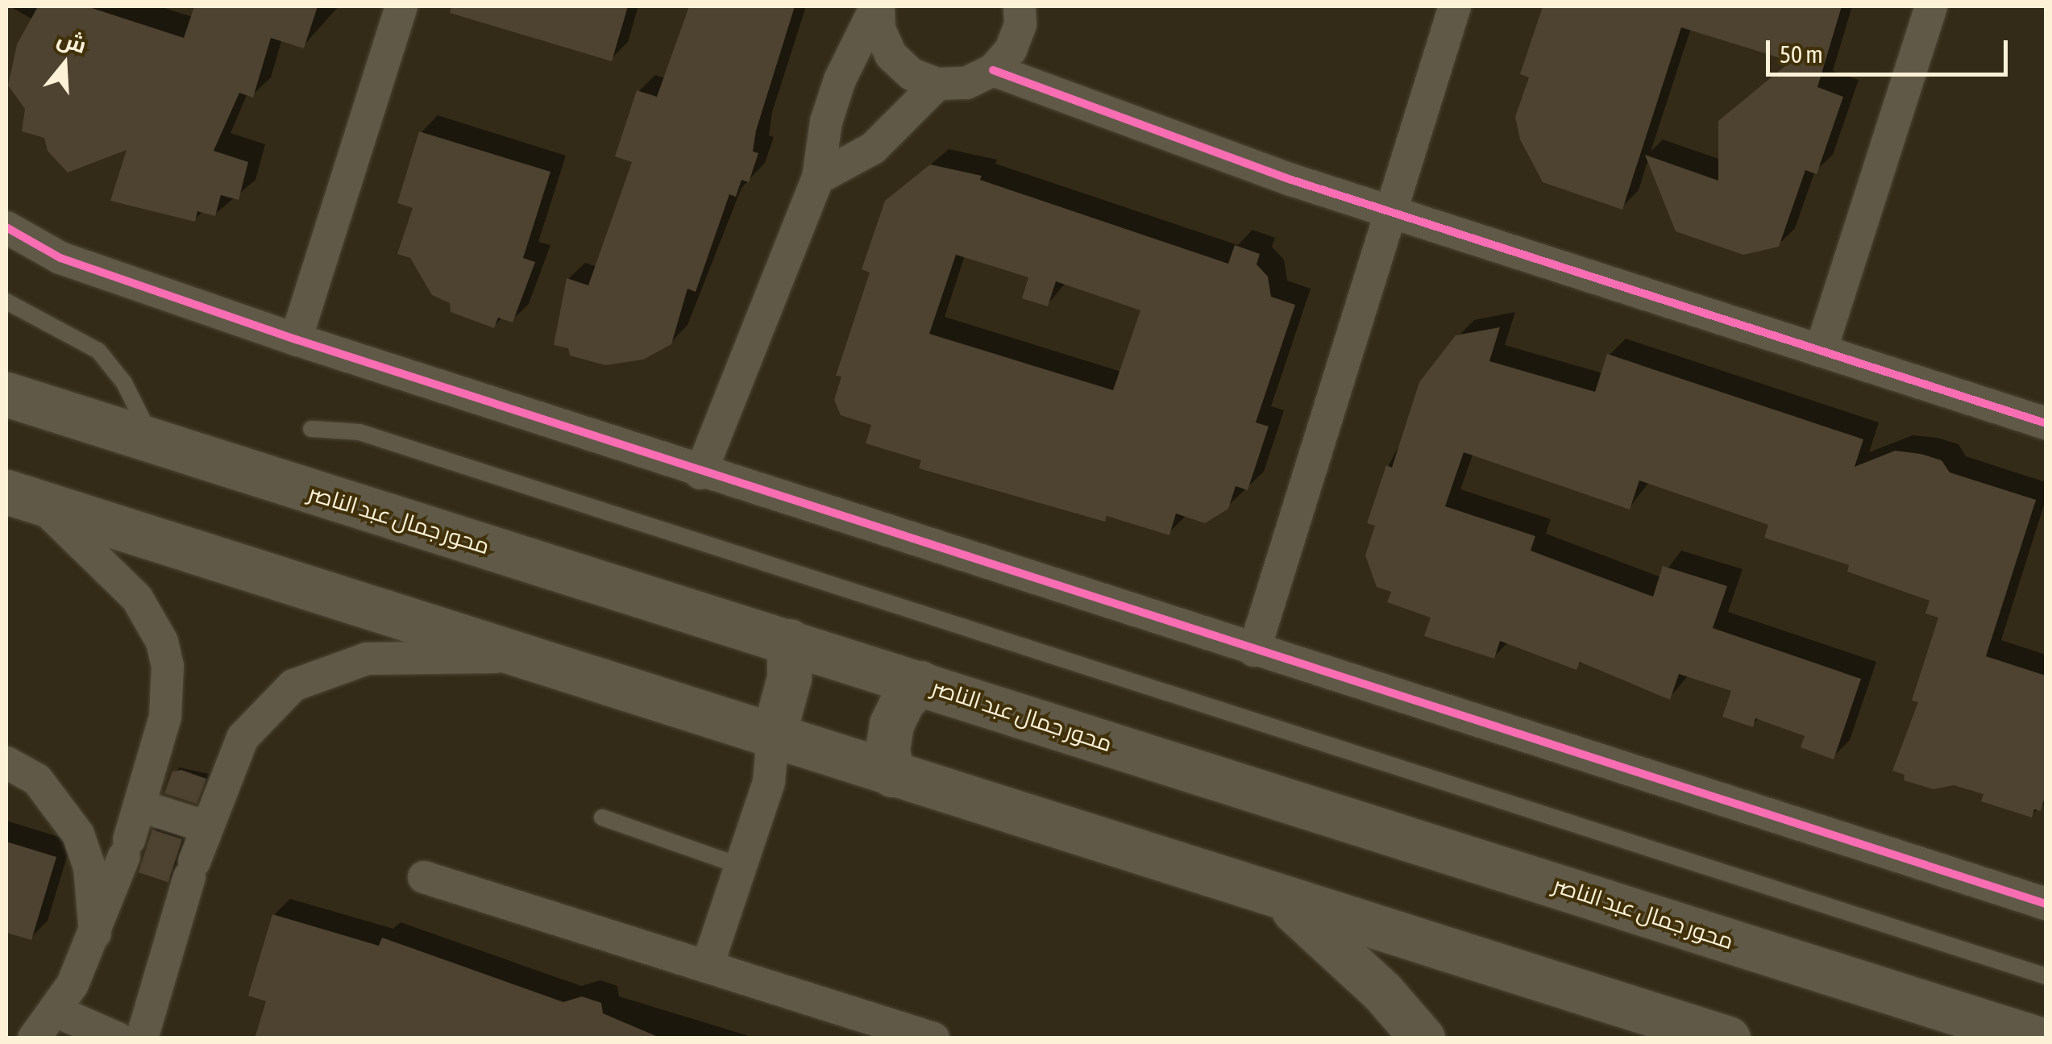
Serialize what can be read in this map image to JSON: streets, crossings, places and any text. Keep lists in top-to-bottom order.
{
  "streets": {
    "main road": ["محور جمال عبد الناصر"]
  },
  "scale_bar": "50 m",
  "north": "top"
}
